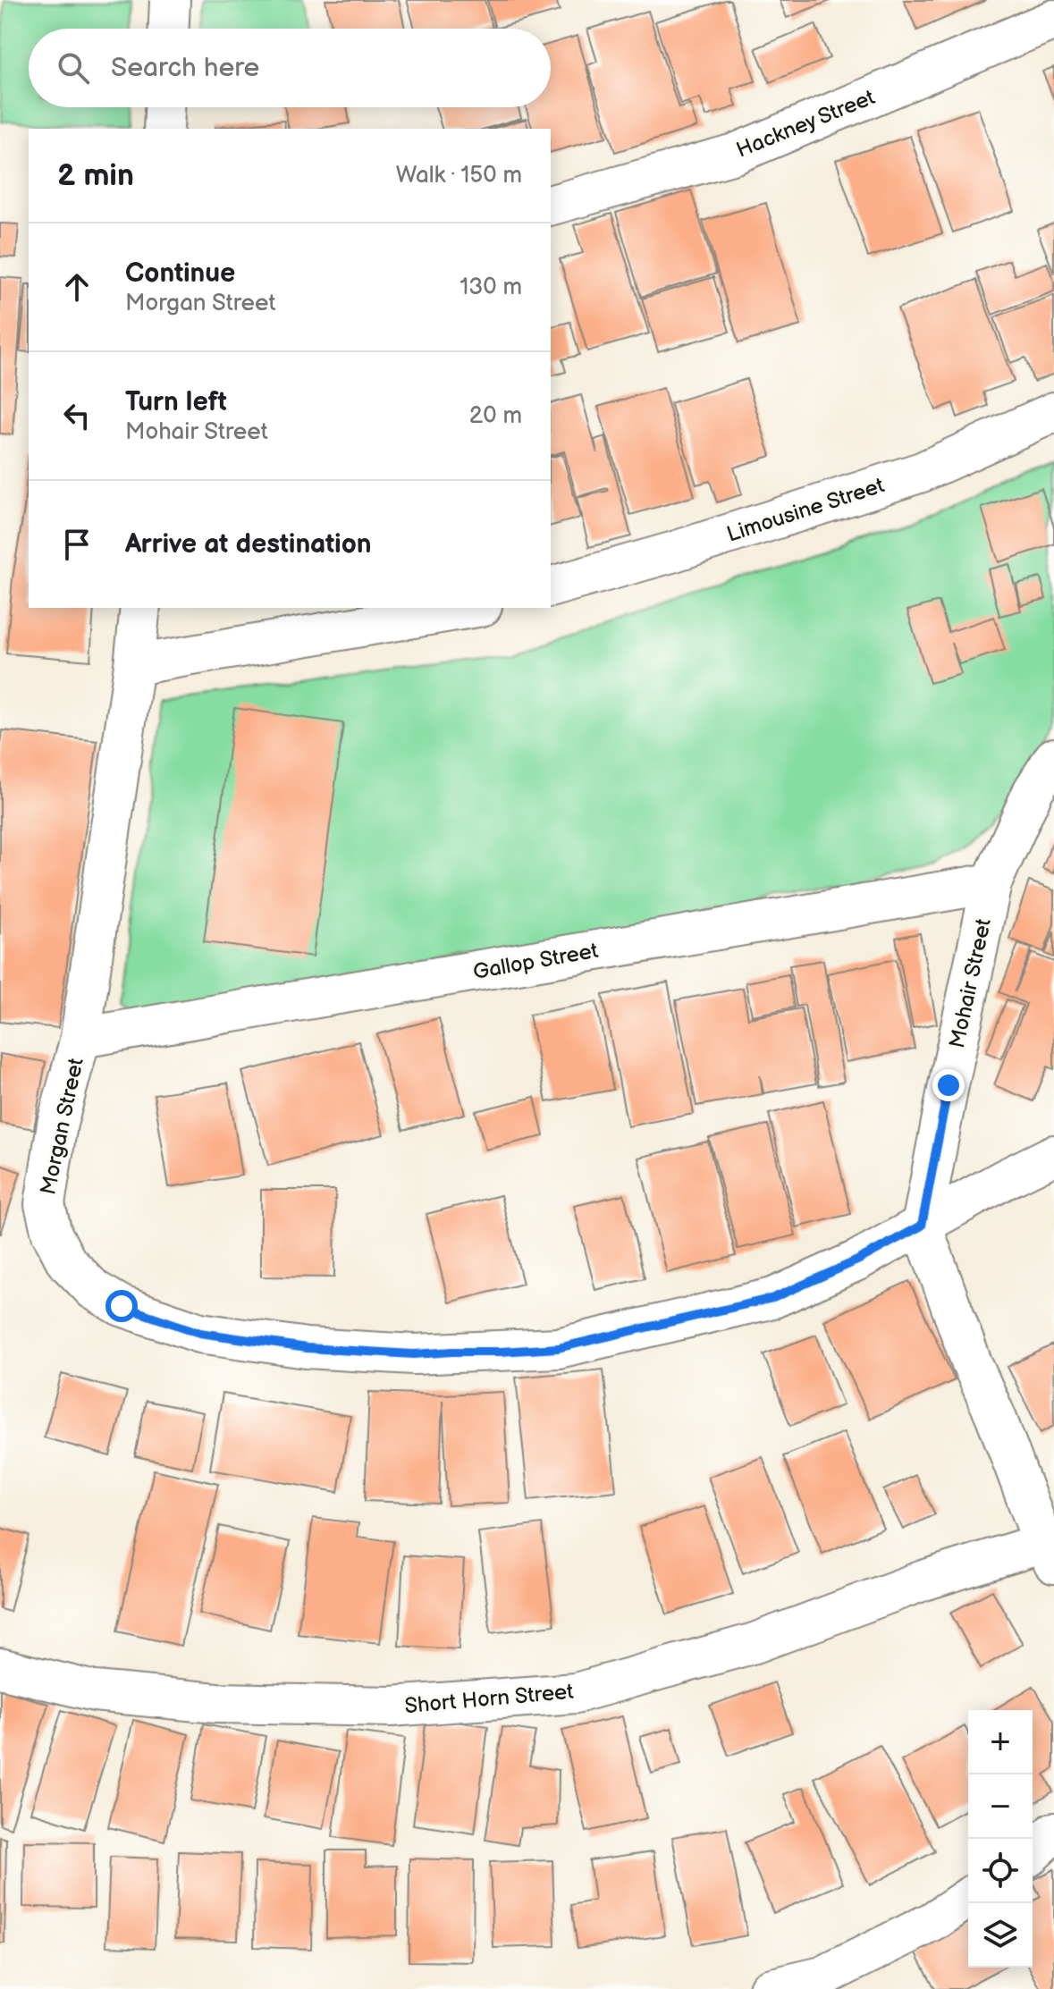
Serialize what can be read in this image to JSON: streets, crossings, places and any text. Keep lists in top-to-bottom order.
{
  "streets": {
    "street": [
      "Hackney Street",
      "Limousine Street",
      "Gallop Street",
      "Mohair Street",
      "Morgan Street",
      "Short Horn Street"
    ]
  },
  "crossings": [
    ["Gallop Street", "Mohair Street"],
    ["Gallop Street", "Morgan Street"],
    ["Mohair Street", "Morgan Street"]
  ],
  "page": {
    "search": "Search here",
    "heading": ["2 min", "Walk · 150 m"],
    "list": [
      ["Continue", "Morgan Street", "130 m"],
      ["Turn left", "Mohair Street", "20 m"],
      "Arrive at destination"
    ],
    "map_buttons": ["+", "−"]
  }
}
